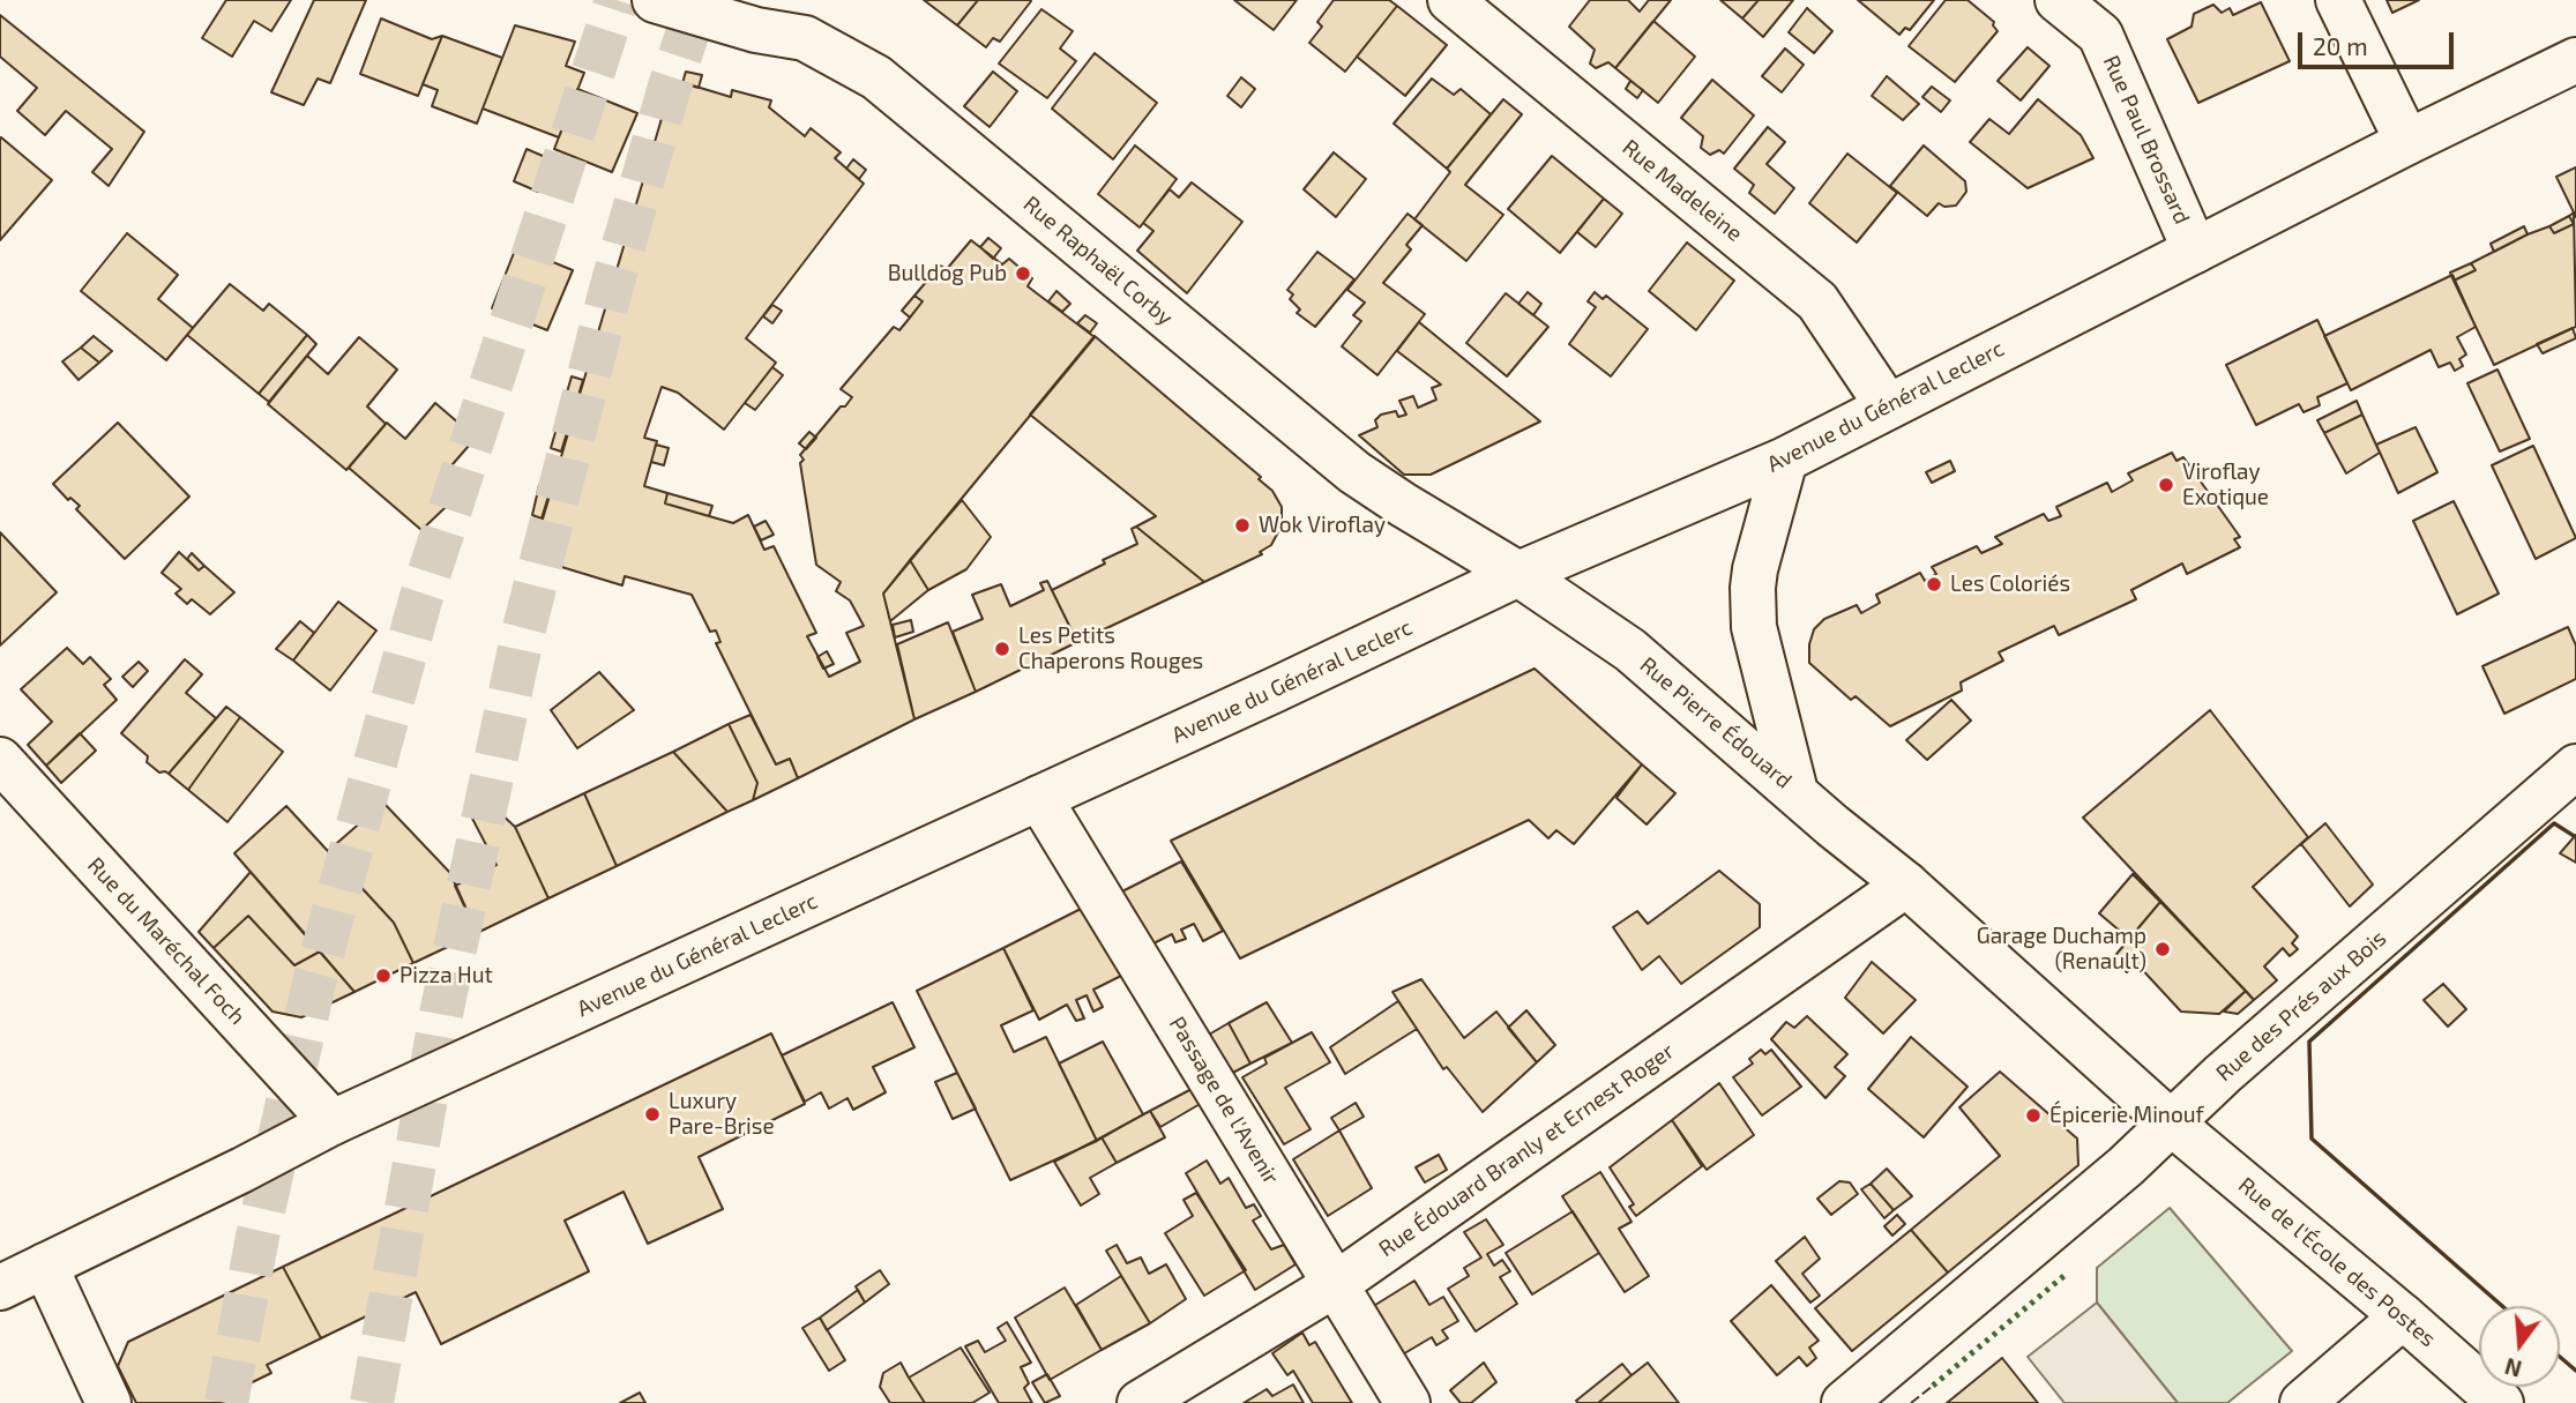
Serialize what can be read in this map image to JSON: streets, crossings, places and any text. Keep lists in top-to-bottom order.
{
  "streets": {
    "street": [
      "Rue Paul Brossard",
      "Rue Madeleine",
      "Rue Raphaël Corby",
      "Avenue du Général Leclerc",
      "Rue Pierre Édouard",
      "Rue du Maréchal Foch",
      "Rue des Prés aux Bois",
      "Passage de l'Avenir",
      "Rue Édouard Branly et Ernest Roger",
      "Rue de l'École des Postes"
    ]
  },
  "crossings": [
    ["Rue Paul Brossard", "Avenue du Général Leclerc"],
    ["Rue Madeleine", "Avenue du Général Leclerc"],
    ["Rue Raphaël Corby", "Avenue du Général Leclerc"],
    ["Rue Raphaël Corby", "Rue Pierre Édouard"],
    ["Avenue du Général Leclerc", "Rue Pierre Édouard"],
    ["Avenue du Général Leclerc", "Rue du Maréchal Foch"],
    ["Avenue du Général Leclerc", "Passage de l'Avenir"],
    ["Rue Pierre Édouard", "Rue de l'École des Postes"],
    ["Rue des Prés aux Bois", "Rue de l'École des Postes"],
    ["Passage de l'Avenir", "Rue Édouard Branly et Ernest Roger"],
    ["Rue Édouard Branly et Ernest Roger", "Rue de l'École des Postes"]
  ],
  "places": [
    "Bulldog Pub",
    "Viroflay Exotique",
    "Wok Viroflay",
    "Les Coloriés",
    "Les Petits Chaperons Rouges",
    "Garage Duchamp (Renault)",
    "Pizza Hut",
    "Luxury Pare-Brise",
    "Épicerie Minouf"
  ],
  "scale_bar": "20 m",
  "north": "bottom"
}
